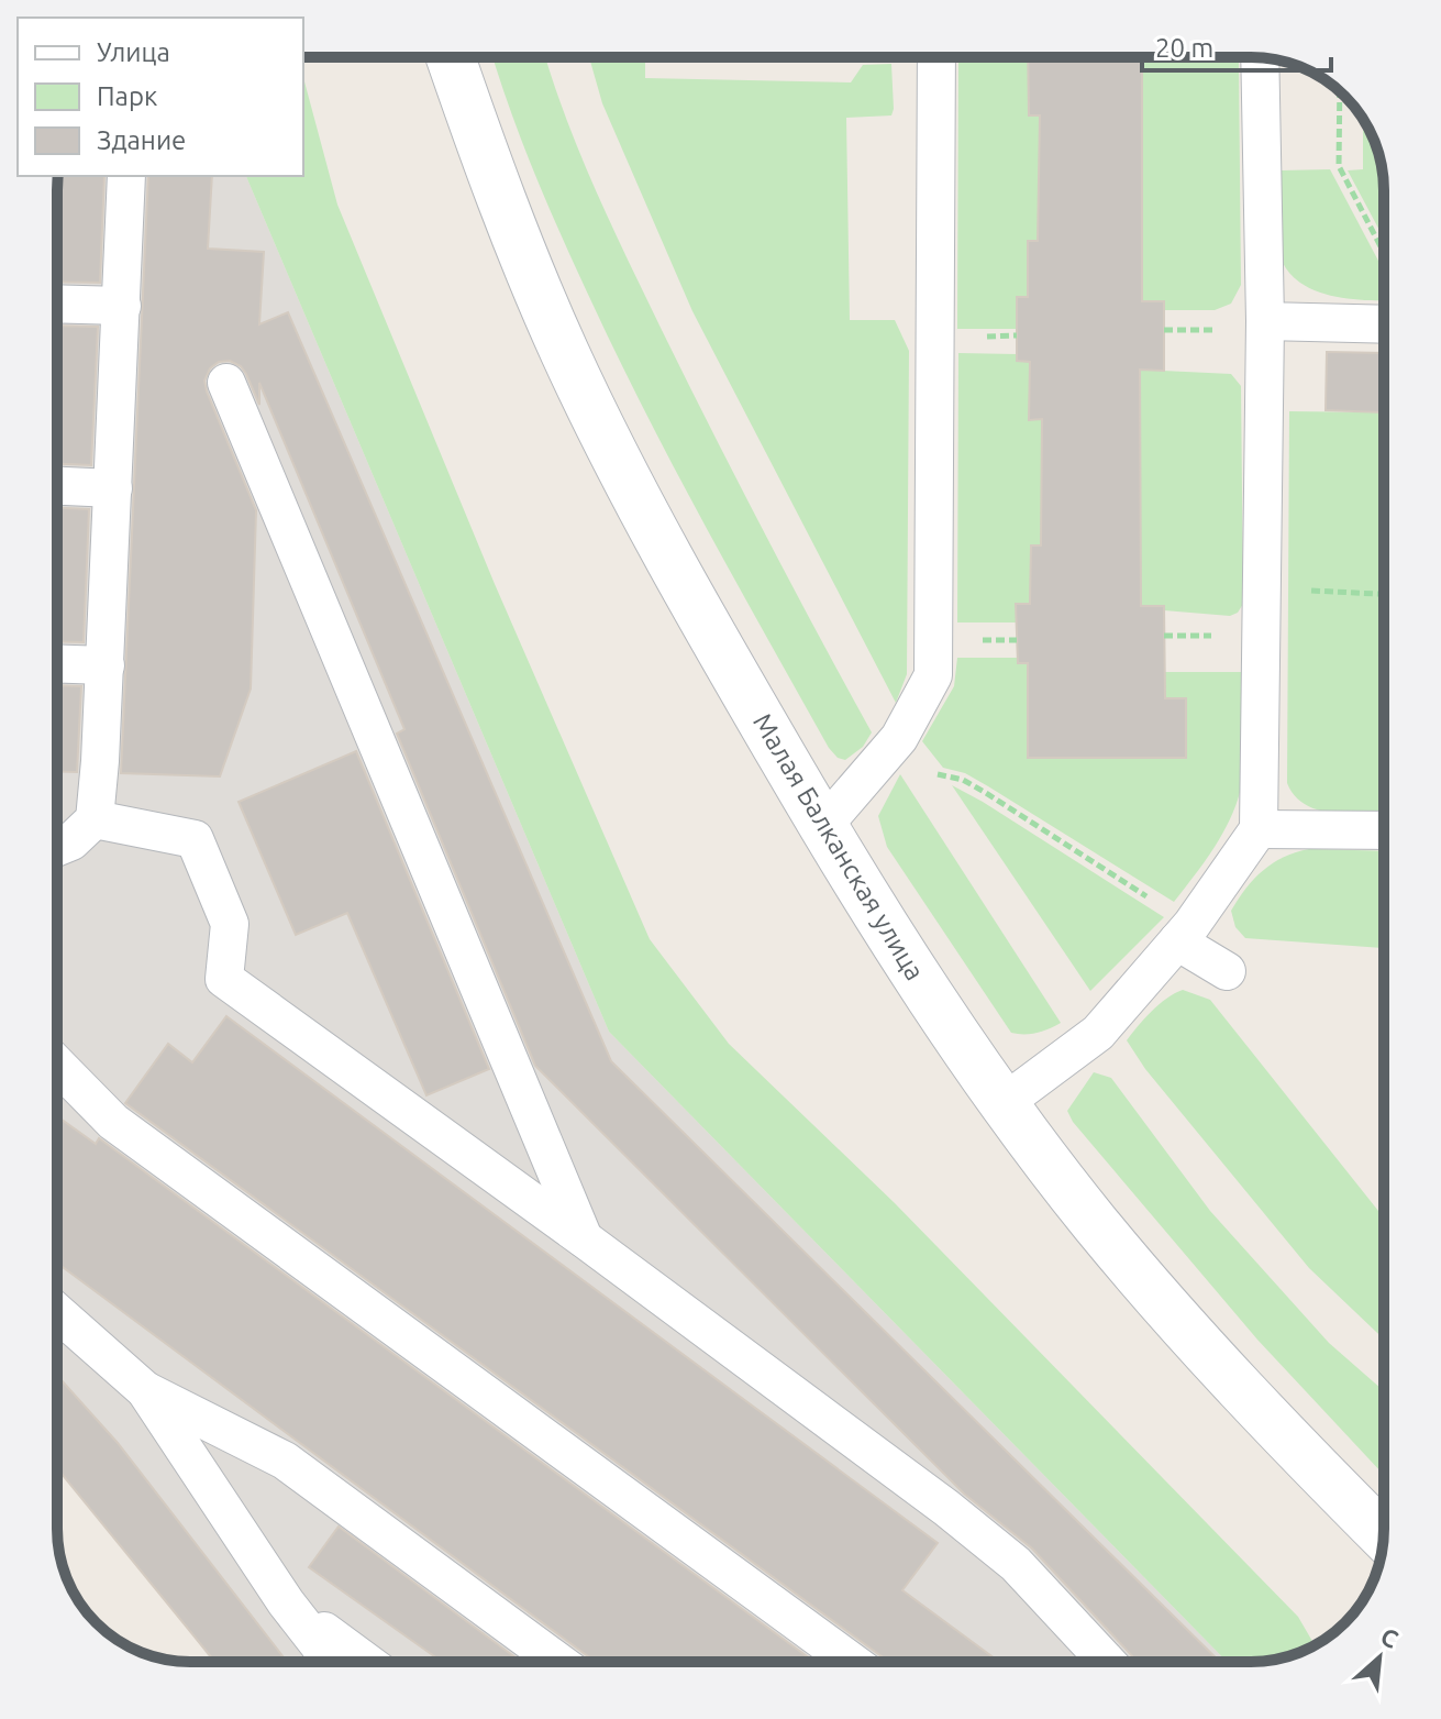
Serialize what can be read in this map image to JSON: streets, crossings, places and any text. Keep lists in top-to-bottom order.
{
  "streets": {
    "street": ["Малая Балканская улица"]
  },
  "legend": ["Улица", "Парк", "Здание"],
  "scale_bar": "20 m",
  "north": "top right"
}
